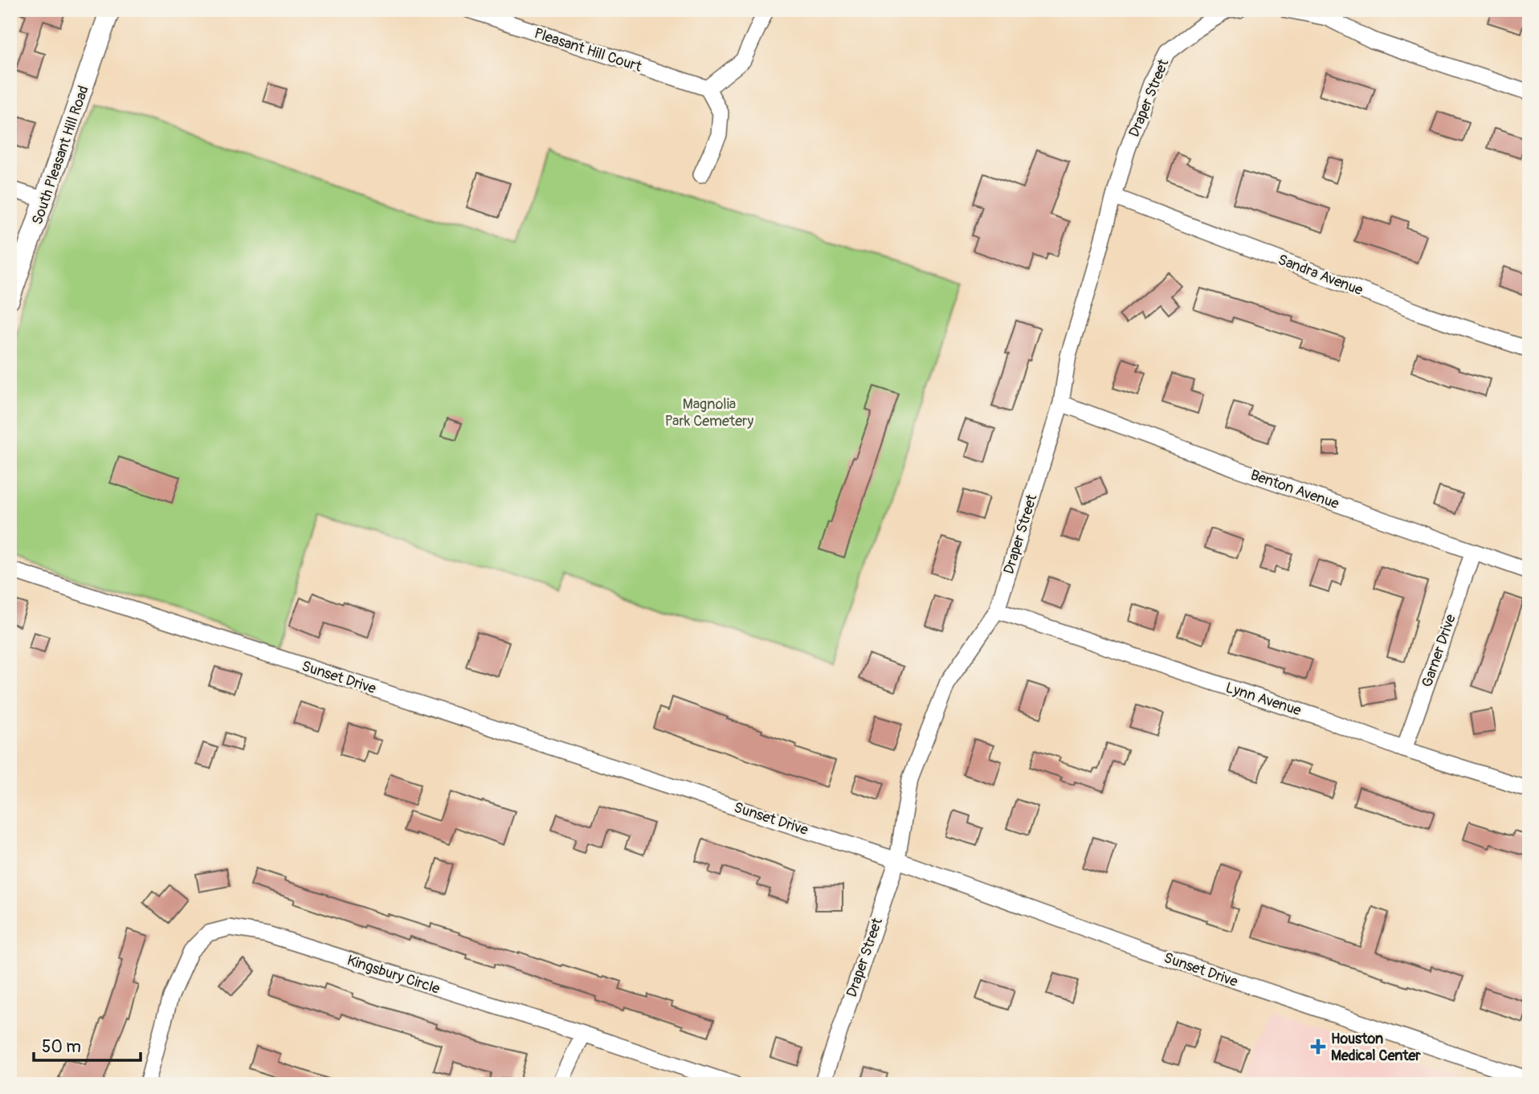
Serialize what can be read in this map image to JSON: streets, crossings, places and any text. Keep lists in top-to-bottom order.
{
  "streets": {
    "street": [
      "Pleasant Hill Court",
      "Draper Street",
      "South Pleasant Hill Road",
      "Sandra Avenue",
      "Benton Avenue",
      "Garner Drive",
      "Sunset Drive",
      "Lynn Avenue",
      "Kingsbury Circle"
    ]
  },
  "crossings": [
    ["Draper Street", "Sandra Avenue"],
    ["Draper Street", "Benton Avenue"],
    ["Draper Street", "Sunset Drive"],
    ["Draper Street", "Lynn Avenue"],
    ["Benton Avenue", "Garner Drive"],
    ["Garner Drive", "Lynn Avenue"]
  ],
  "parks": ["Magnolia Park Cemetery"],
  "places": {
    "health": ["Houston Medical Center"]
  },
  "scale_bar": "50 m"
}
